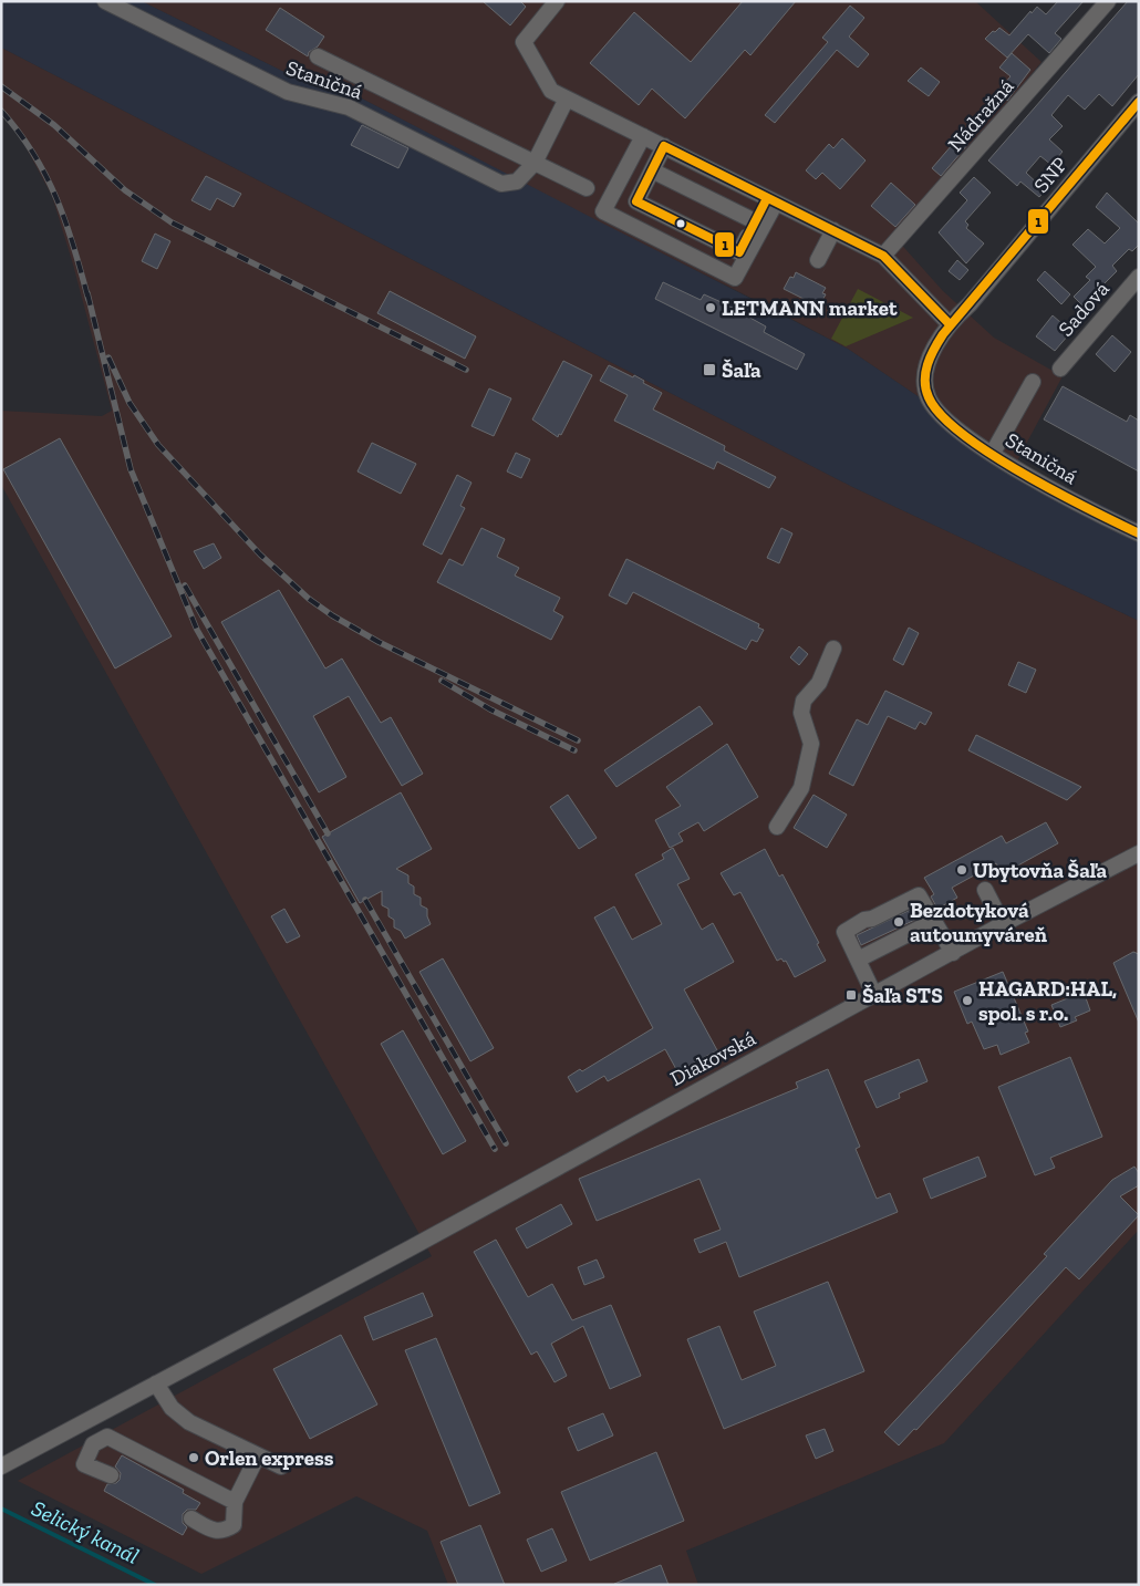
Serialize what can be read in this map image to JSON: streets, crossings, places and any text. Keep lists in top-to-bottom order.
{
  "streets": {
    "street": [
      "Staničná",
      "Nádražná",
      "SNP",
      "Sadová",
      "Diakovská"
    ]
  },
  "crossings": [
    ["Staničná", "SNP"]
  ],
  "water": ["Selický kanál"],
  "places": {
    "other": [
      "LETMANN market",
      "Ubytovňa Šaľa",
      "Bezdotyková autoumyváreň",
      "HAGARD:HAL, spol. s r.o.",
      "Orlen express"
    ],
    "transit": ["Šaľa", "Šaľa STS"]
  },
  "lines": ["transit line 1"]
}
